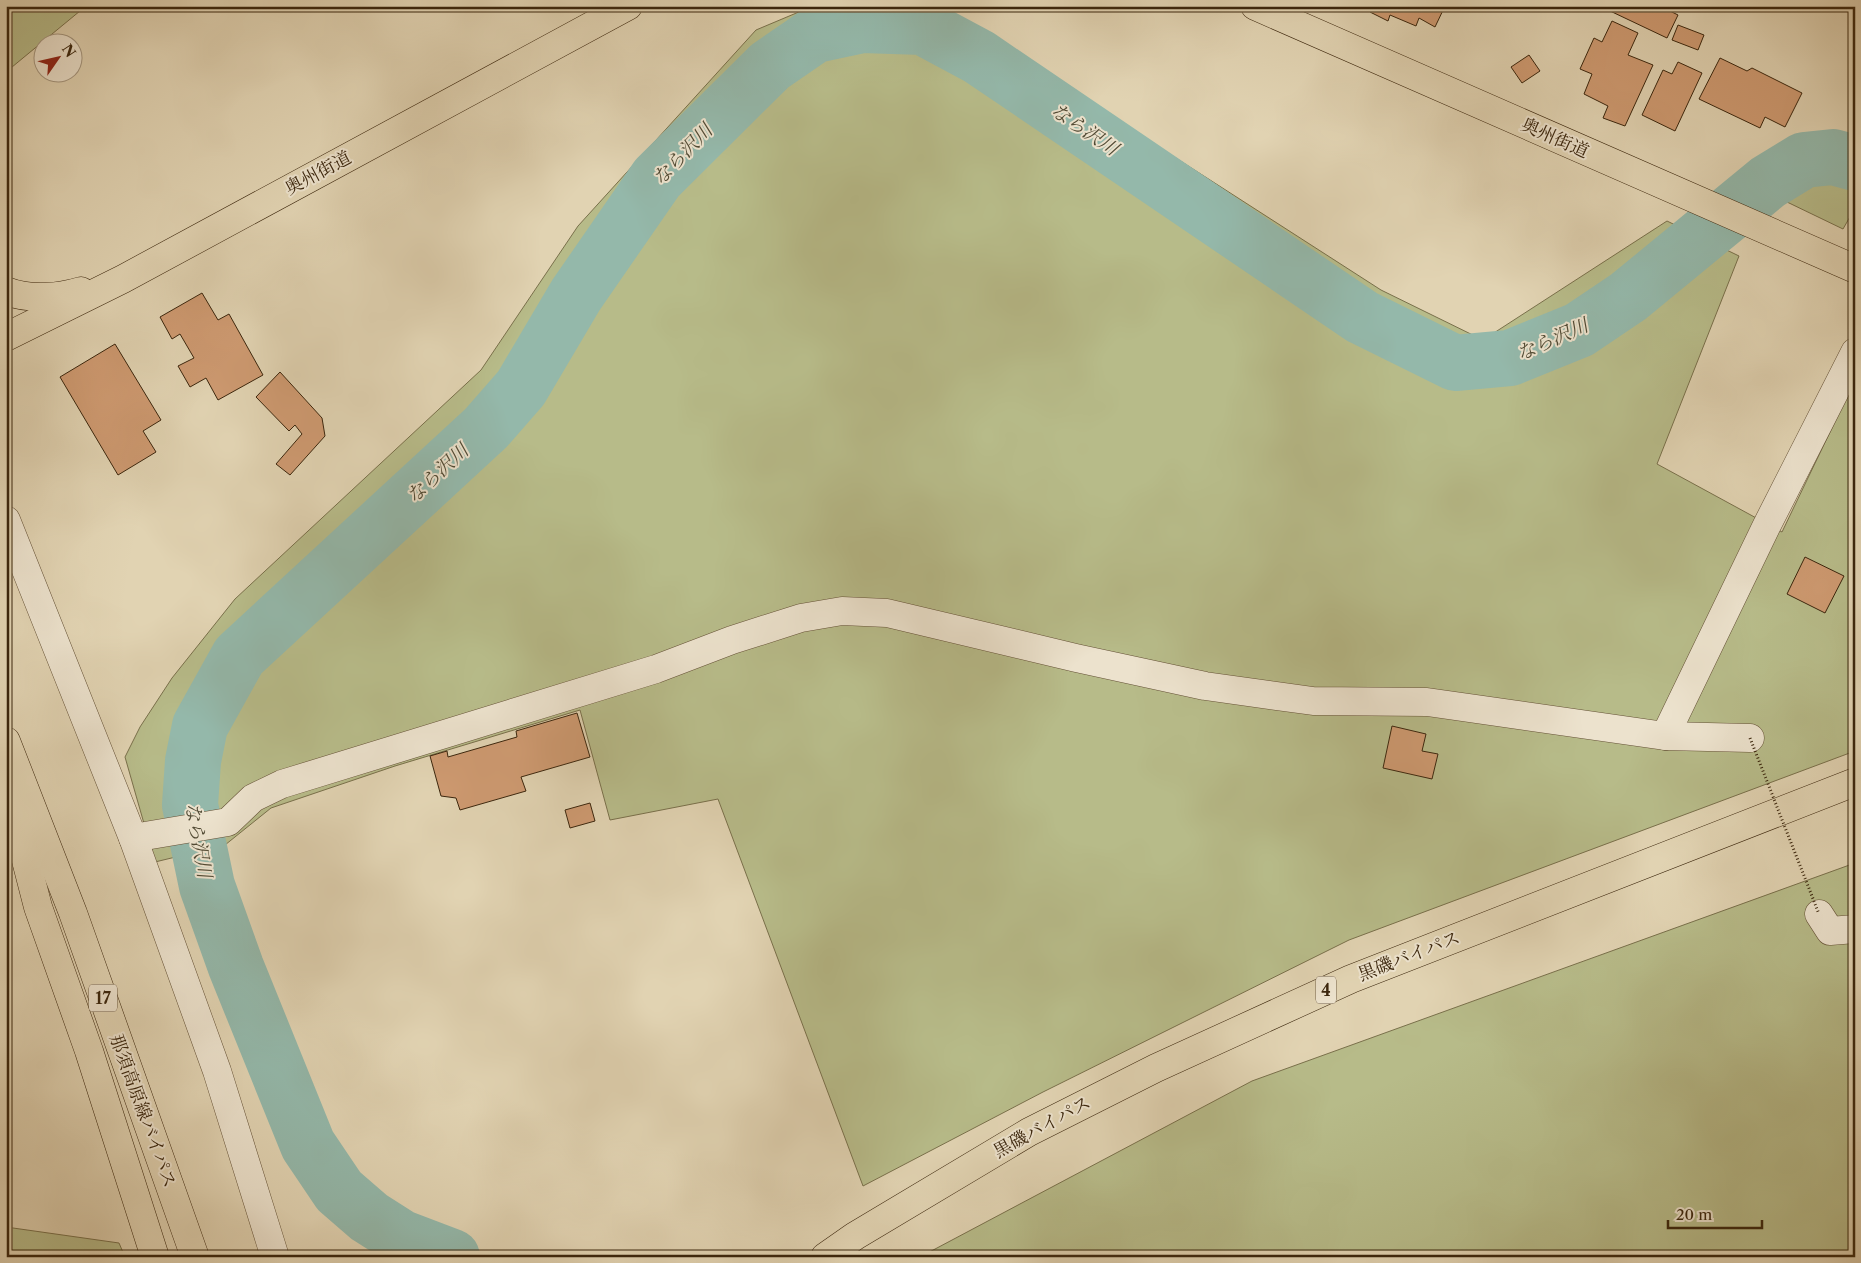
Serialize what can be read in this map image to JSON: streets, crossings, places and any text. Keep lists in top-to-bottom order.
{
  "streets": {
    "main road": [
      "奥州街道",
      "黒磯バイパス",
      "4",
      "17",
      "那須高原線バイパス"
    ]
  },
  "water": ["なら沢川"],
  "scale_bar": "20 m",
  "north": "top right"
}
